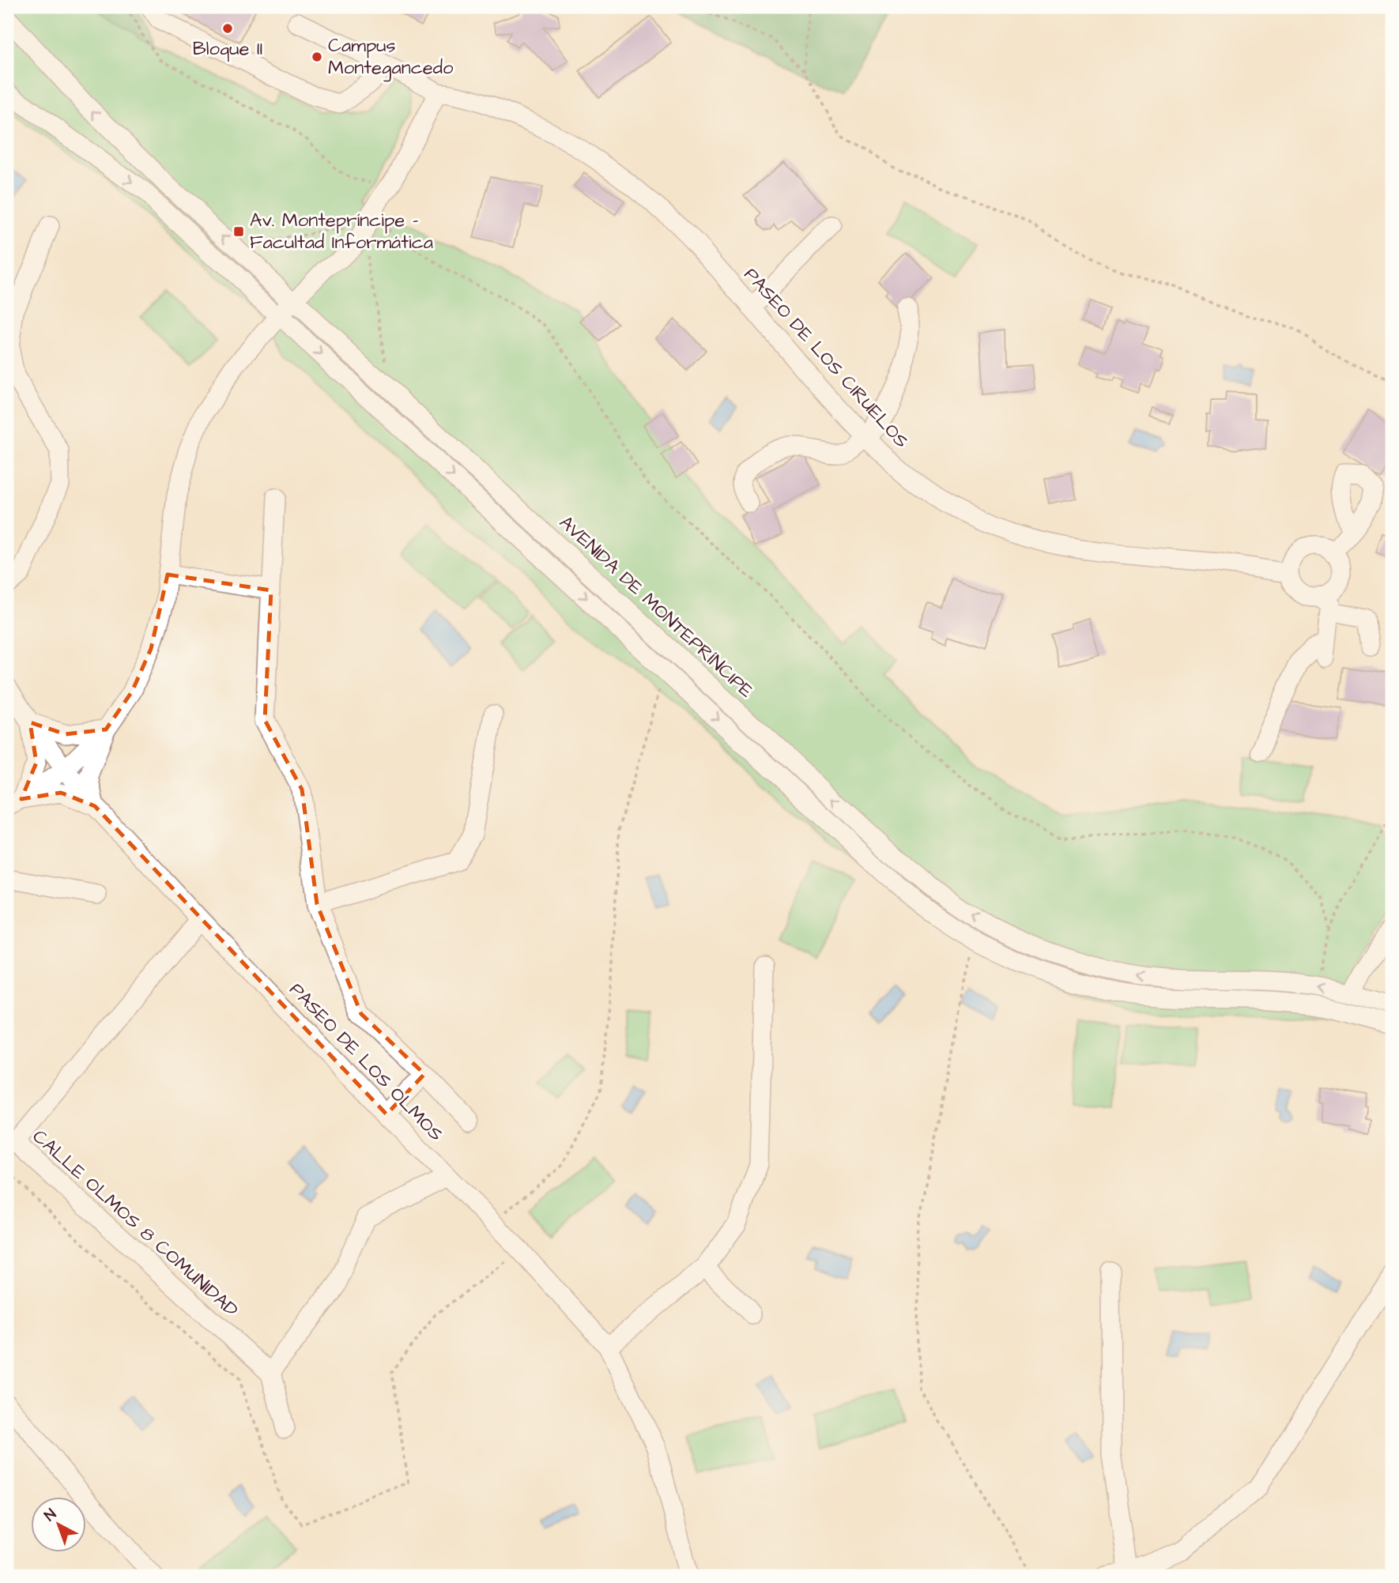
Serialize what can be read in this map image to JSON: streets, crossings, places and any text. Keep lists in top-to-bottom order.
{
  "streets": {
    "street": [
      "PASEO DE LOS CIRUELOS",
      "AVENIDA DE MONTEPRÍNCIPE",
      "PASEO DE LOS OLMOS",
      "CALLE OLMOS 8 COMUNIDAD"
    ]
  },
  "crossings": [
    ["PASEO DE LOS OLMOS", "CALLE OLMOS 8 COMUNIDAD"]
  ],
  "places": {
    "other": ["Bloque II", "Campus Montegancedo"],
    "transit": ["Av. Montepríncipe - Facultad Informática"]
  },
  "north": "top left"
}
